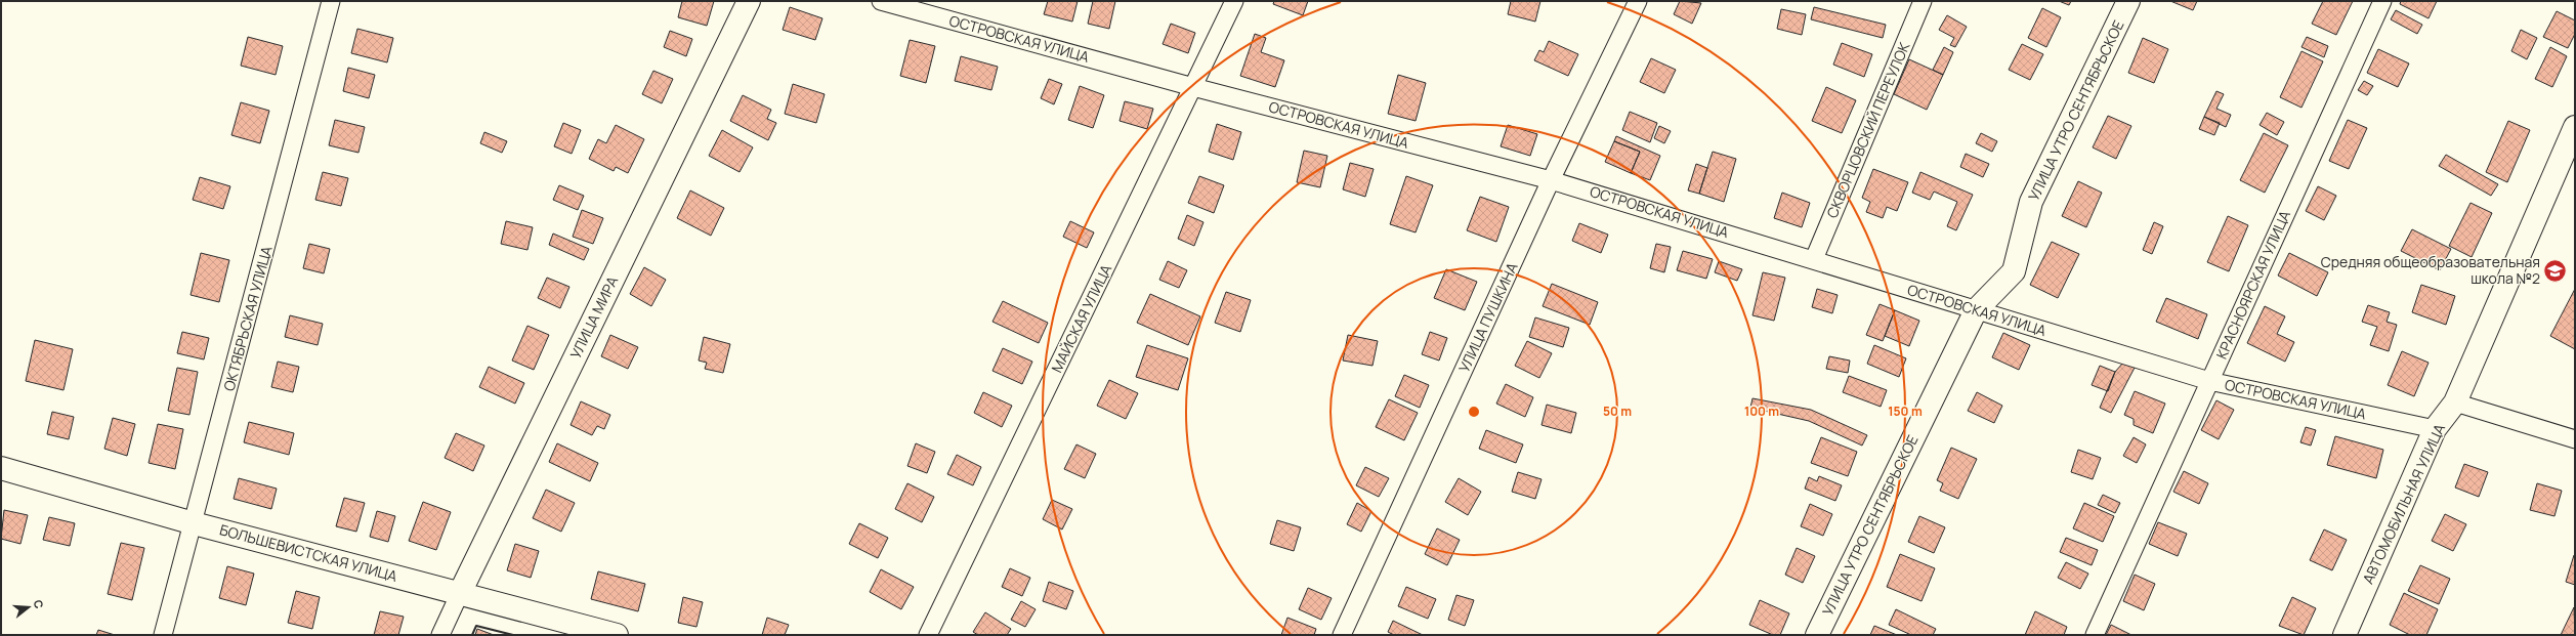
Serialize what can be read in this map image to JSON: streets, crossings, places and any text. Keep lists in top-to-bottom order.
{
  "streets": {
    "street": [
      "ОСТРОВСКАЯ УЛИЦА",
      "УЛИЦА УТРО СЕНТЯБРЬСКОЕ",
      "СКВОРЦОВСКИЙ ПЕРЕУЛОК",
      "КРАСНОЯРСКАЯ УЛИЦА",
      "УЛИЦА МИРА",
      "УЛИЦА ПУШКИНА",
      "ОКТЯБРЬСКАЯ УЛИЦА",
      "МАЙСКАЯ УЛИЦА",
      "АВТОМОБИЛЬНАЯ УЛИЦА",
      "БОЛЬШЕВИСТСКАЯ УЛИЦА"
    ]
  },
  "crossings": [
    ["ОСТРОВСКАЯ УЛИЦА", "УЛИЦА УТРО СЕНТЯБРЬСКОЕ"],
    ["ОСТРОВСКАЯ УЛИЦА", "СКВОРЦОВСКИЙ ПЕРЕУЛОК"],
    ["ОСТРОВСКАЯ УЛИЦА", "КРАСНОЯРСКАЯ УЛИЦА"],
    ["ОСТРОВСКАЯ УЛИЦА", "УЛИЦА ПУШКИНА"],
    ["ОСТРОВСКАЯ УЛИЦА", "МАЙСКАЯ УЛИЦА"],
    ["ОСТРОВСКАЯ УЛИЦА", "АВТОМОБИЛЬНАЯ УЛИЦА"],
    ["УЛИЦА МИРА", "БОЛЬШЕВИСТСКАЯ УЛИЦА"],
    ["ОКТЯБРЬСКАЯ УЛИЦА", "БОЛЬШЕВИСТСКАЯ УЛИЦА"]
  ],
  "places": {
    "school or university": ["Средняя общеобразовательная школа №2"]
  },
  "north": "right",
  "rings": ["50 m", "100 m", "150 m"]
}
